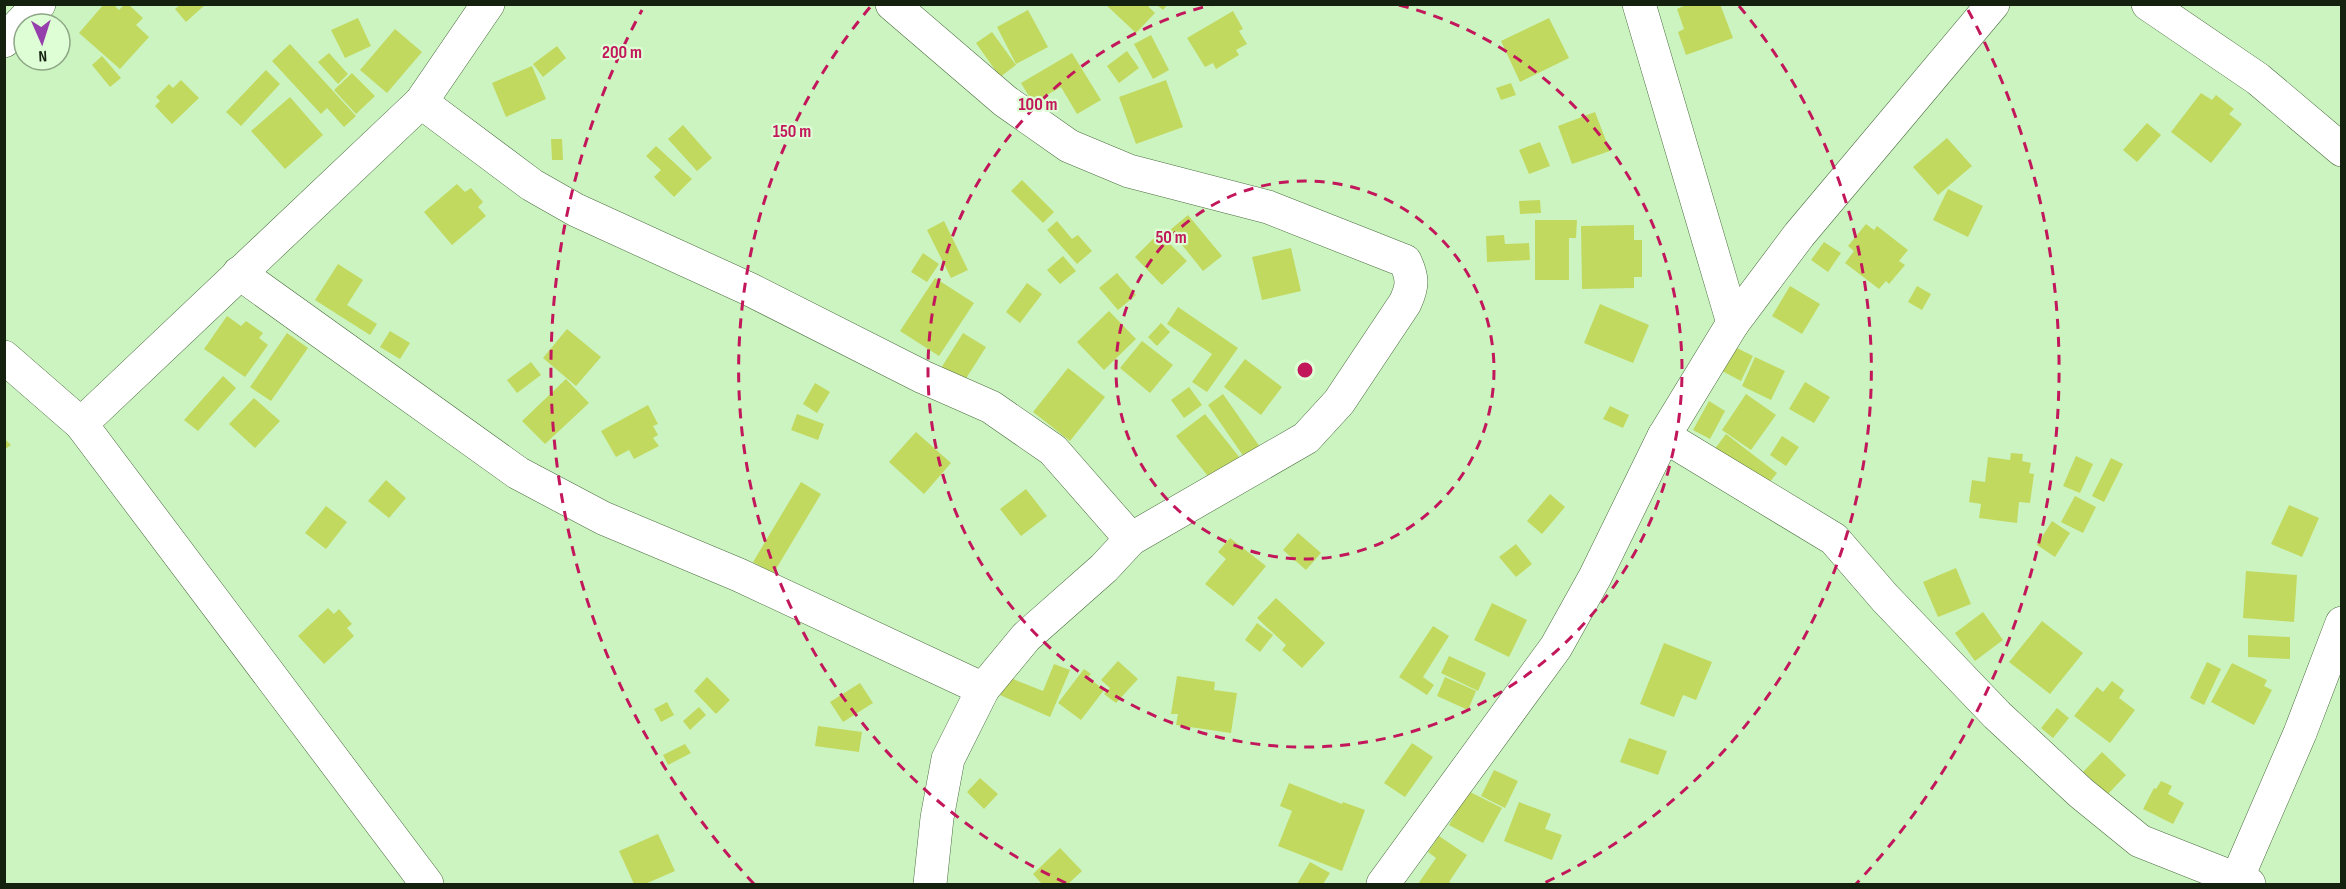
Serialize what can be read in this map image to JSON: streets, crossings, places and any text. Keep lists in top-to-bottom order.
{
  "north": "bottom",
  "rings": [
    "200 m",
    "100 m",
    "150 m",
    "50 m"
  ]
}
